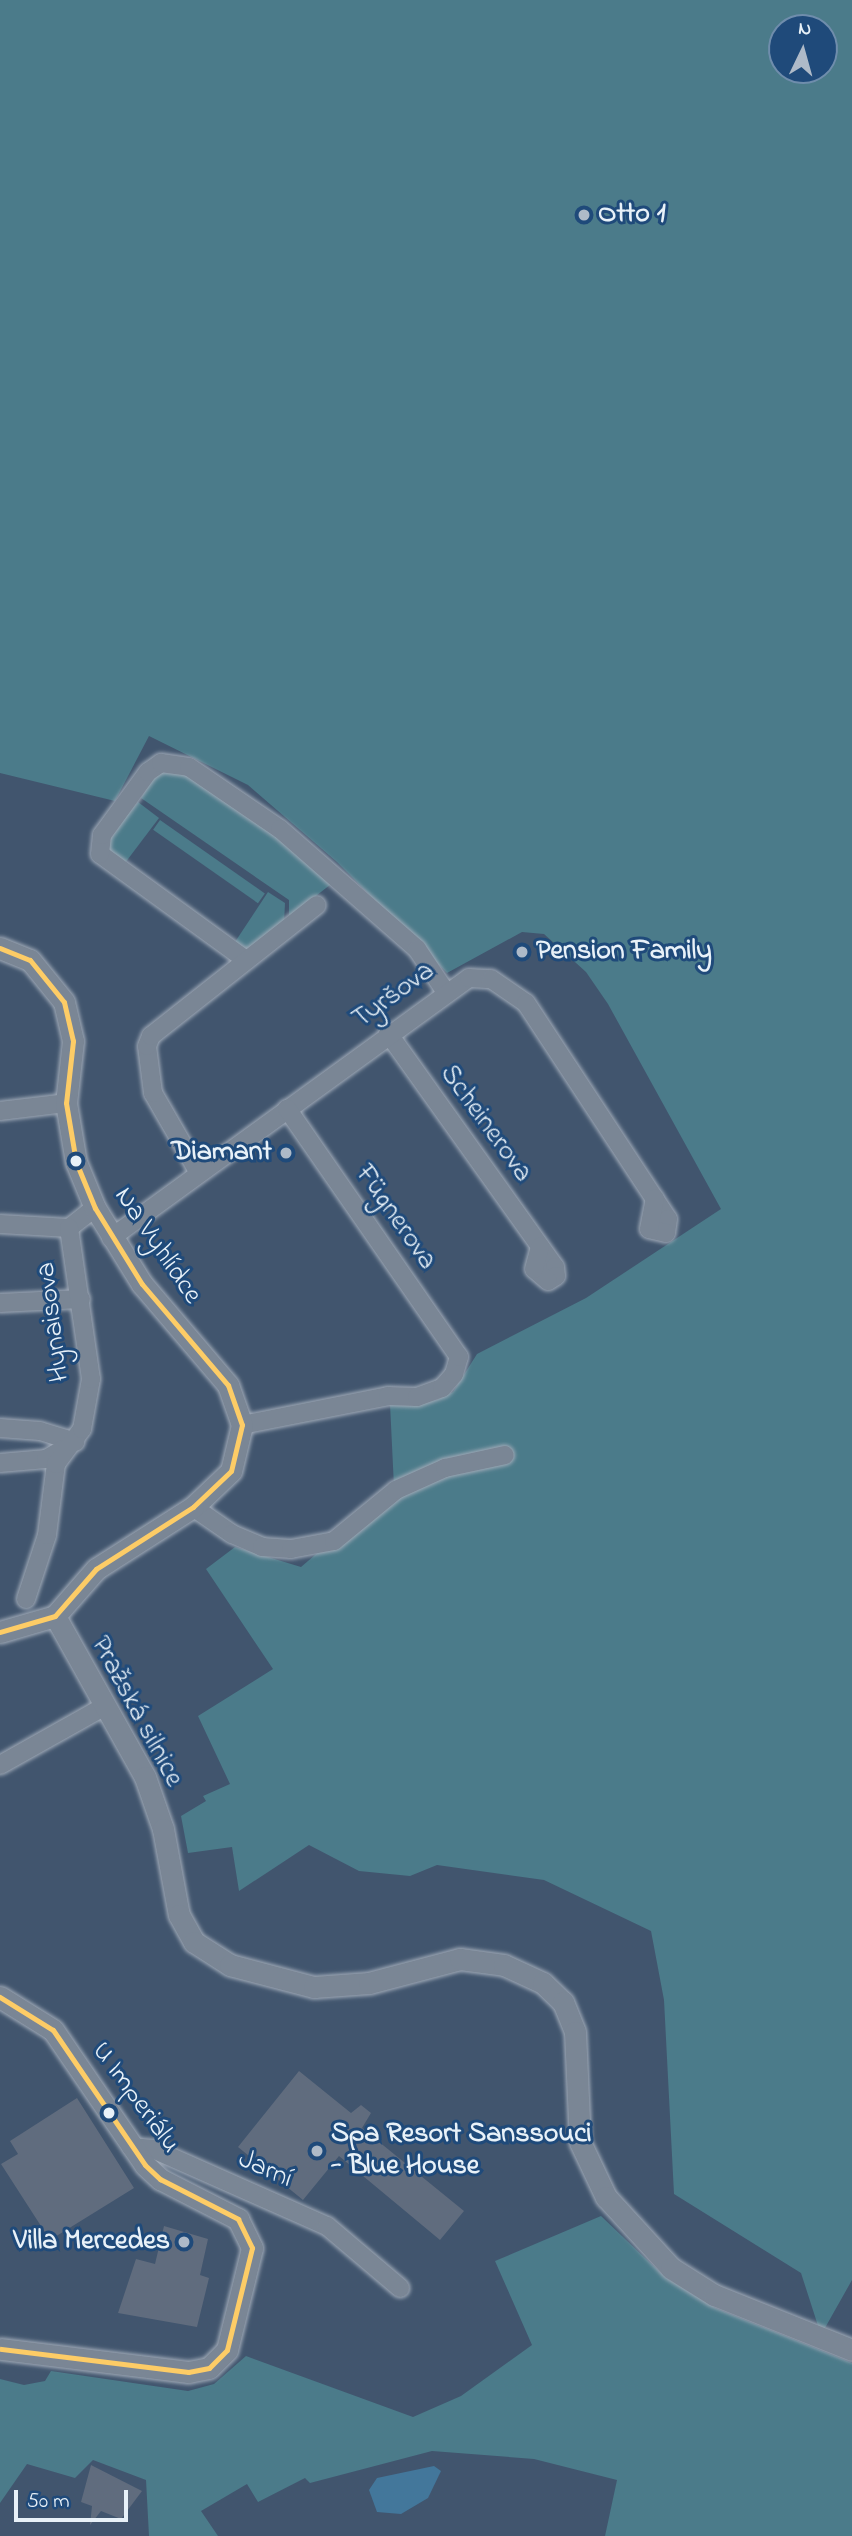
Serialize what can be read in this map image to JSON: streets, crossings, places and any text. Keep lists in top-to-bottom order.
{
  "streets": {
    "street": [
      "Tyršova",
      "Scheinerova",
      "Fügnerova",
      "Na Vyhlídce",
      "Hynaisova",
      "Pražská silnice",
      "U Imperiálu",
      "Jarní"
    ]
  },
  "crossings": [
    ["Tyršova", "Scheinerova"],
    ["Tyršova", "Fügnerova"],
    ["Tyršova", "Na Vyhlídce"],
    ["Fügnerova", "Na Vyhlídce"],
    ["Na Vyhlídce", "Hynaisova"],
    ["U Imperiálu", "Jarní"]
  ],
  "places": [
    "Otto 1",
    "Pension Family",
    "Diamant",
    "Spa Resort Sanssouci - Blue House",
    "Villa Mercedes"
  ],
  "scale_bar": "50 m",
  "north": "top"
}
